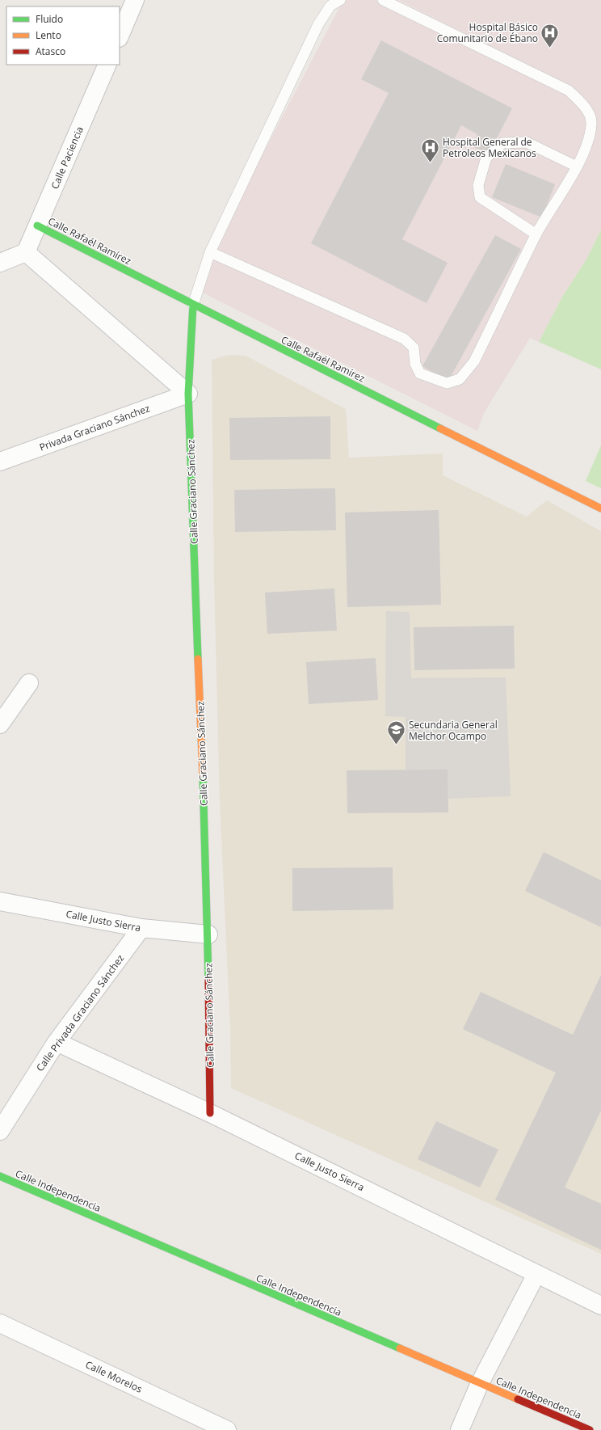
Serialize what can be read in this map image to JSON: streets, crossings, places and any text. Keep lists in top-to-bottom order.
{
  "streets": {
    "street": [
      "Calle Paciencia",
      "Calle Rafaél Ramírez",
      "Privada Graciano Sánchez",
      "Calle Graciano Sánchez",
      "Calle Justo Sierra",
      "Calle Privada Graciano Sánchez",
      "Calle Independencia",
      "Calle Morelos"
    ]
  },
  "crossings": [
    ["Calle Paciencia", "Calle Rafaél Ramírez"],
    ["Calle Rafaél Ramírez", "Calle Graciano Sánchez"],
    ["Privada Graciano Sánchez", "Calle Graciano Sánchez"],
    ["Calle Graciano Sánchez", "Calle Justo Sierra"],
    ["Calle Justo Sierra", "Calle Privada Graciano Sánchez"]
  ],
  "places": {
    "hospital": ["Hospital Básico Comunitario de Ébano", "Hospital General de Petroleos Mexicanos"],
    "school or university": ["Secundaria General Melchor Ocampo"]
  },
  "legend": ["Fluido", "Lento", "Atasco"]
}
